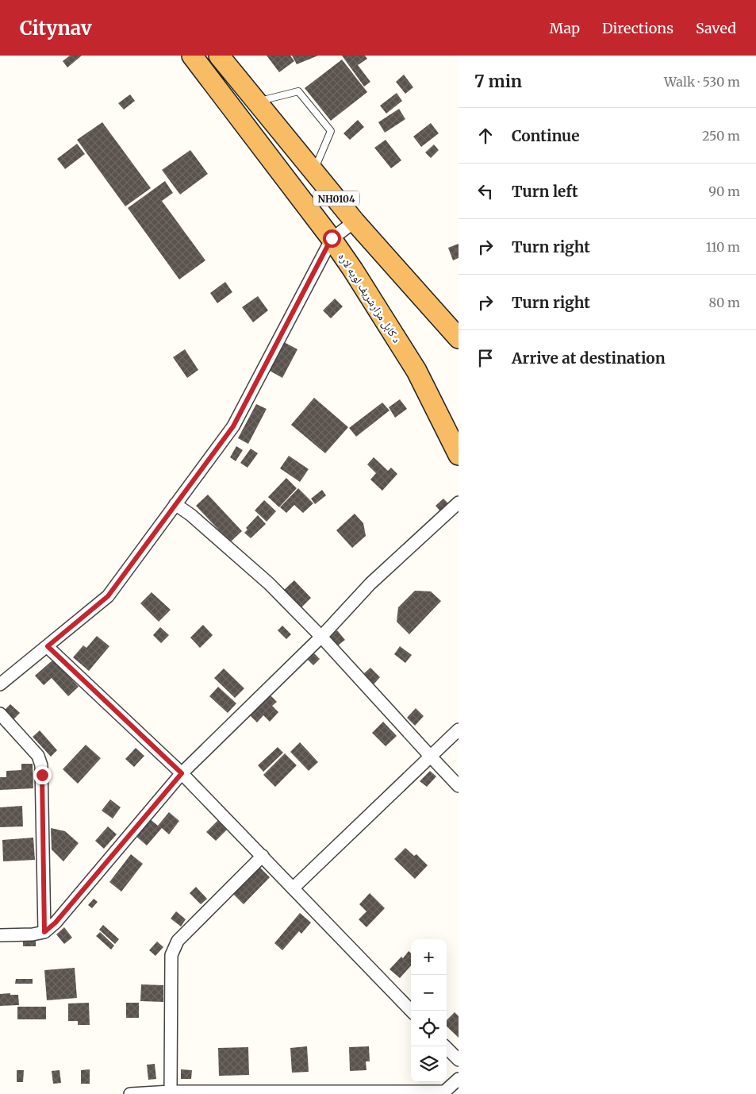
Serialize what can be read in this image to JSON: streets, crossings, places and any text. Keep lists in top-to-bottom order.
{
  "streets": {
    "highway": ["NH0104", "د کابل مزارشریف لویه لاره"]
  },
  "page": {
    "header": "Citynav",
    "nav": ["Map", "Directions", "Saved"],
    "heading": ["7 min", "Walk · 530 m"],
    "list": [
      ["Continue", "250 m"],
      ["Turn left", "90 m"],
      ["Turn right", "110 m"],
      ["Turn right", "80 m"],
      "Arrive at destination"
    ],
    "map_buttons": ["+", "−"]
  }
}
